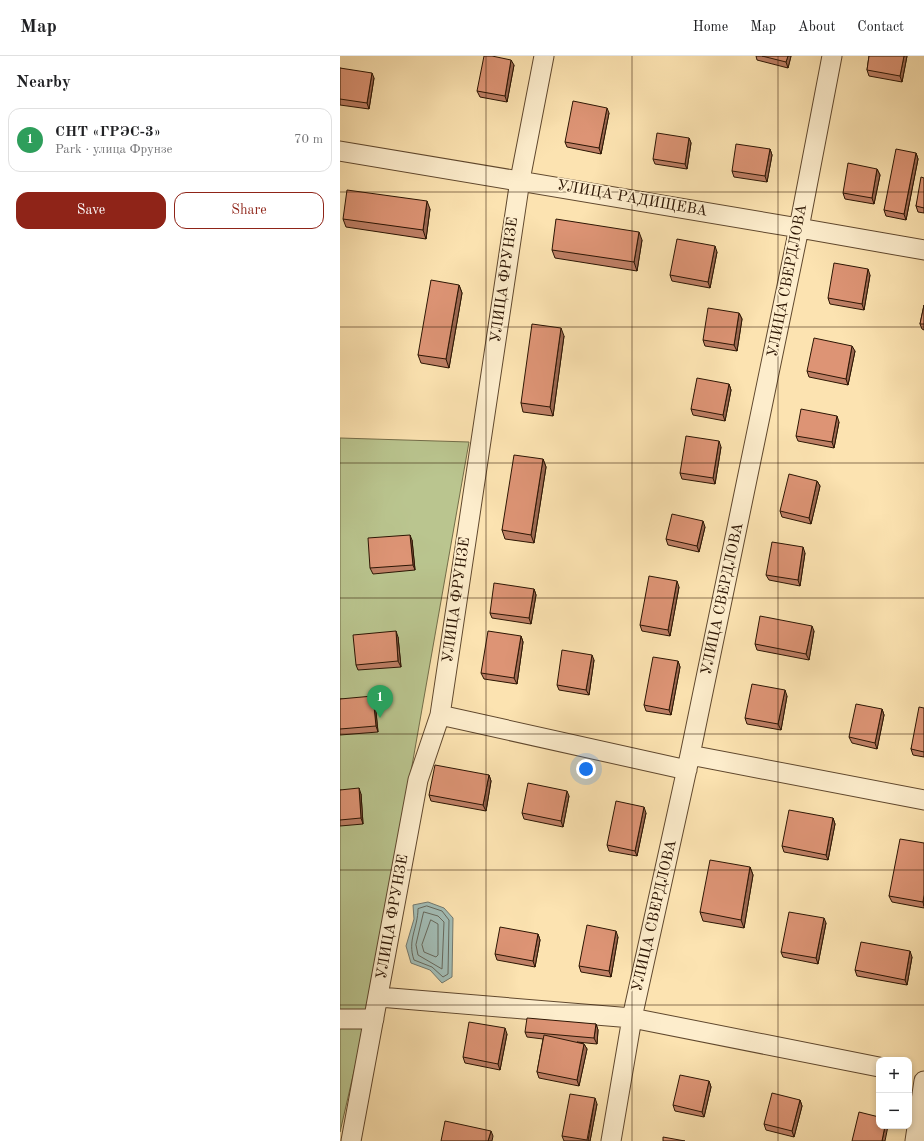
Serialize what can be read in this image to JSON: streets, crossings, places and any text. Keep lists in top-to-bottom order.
{
  "streets": {
    "street": ["УЛИЦА РАДИЩЕВА", "УЛИЦА ФРУНЗЕ", "УЛИЦА СВЕРДЛОВА"]
  },
  "crossings": [
    ["УЛИЦА РАДИЩЕВА", "УЛИЦА ФРУНЗЕ"],
    ["УЛИЦА РАДИЩЕВА", "УЛИЦА СВЕРДЛОВА"]
  ],
  "page": {
    "header": "Map",
    "nav": [
      "Home",
      "Map",
      "About",
      "Contact"
    ],
    "heading": "Nearby",
    "list": [
      {
        "mark": "1",
        "name": "СНТ «ГРЭС-3»",
        "note": "Park · улица Фрунзе",
        "value": "70 m"
      }
    ],
    "buttons": ["Save", "Share"],
    "pins": "1",
    "map_buttons": ["+", "−"]
  }
}
